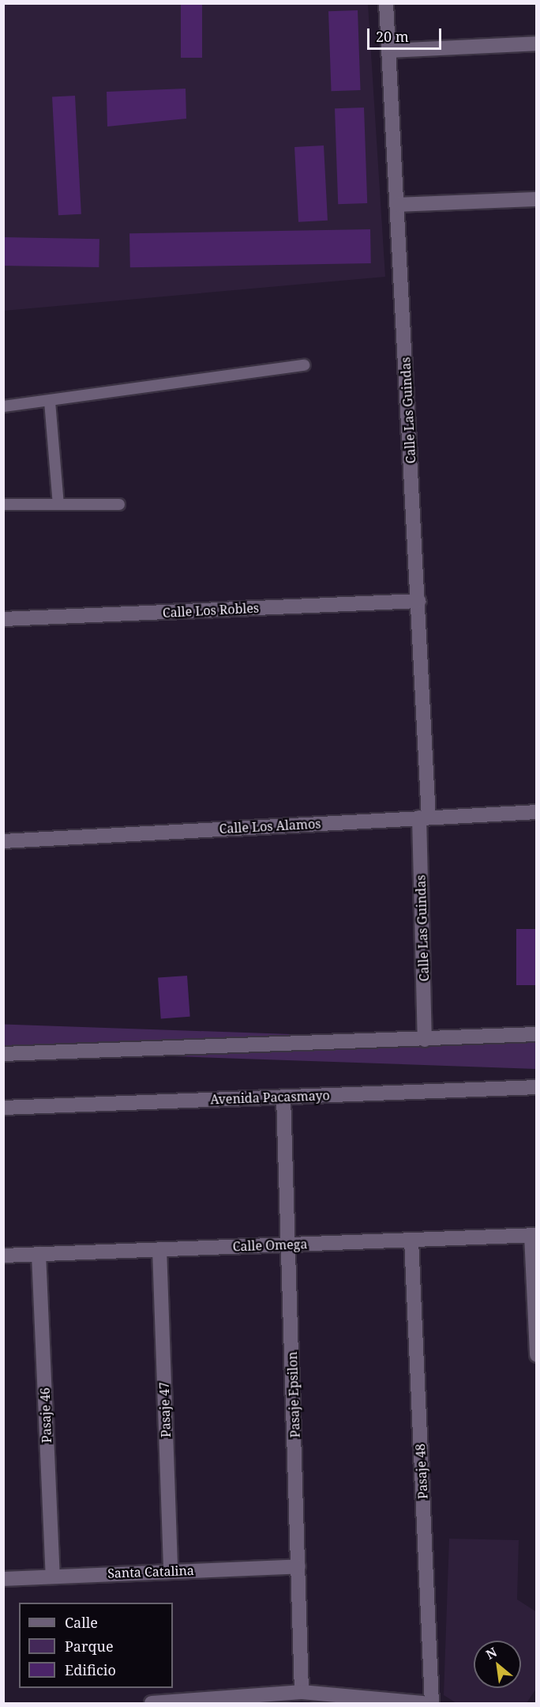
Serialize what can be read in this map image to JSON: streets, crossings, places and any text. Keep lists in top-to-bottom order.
{
  "streets": {
    "street": [
      "Calle Las Guindas",
      "Calle Los Robles",
      "Calle Los Alamos",
      "Avenida Pacasmayo",
      "Calle Omega",
      "Pasaje Epsilon",
      "Pasaje 47",
      "Pasaje 46",
      "Pasaje 48",
      "Santa Catalina"
    ]
  },
  "crossings": [
    ["Calle Las Guindas", "Calle Los Robles"],
    ["Calle Las Guindas", "Calle Los Alamos"],
    ["Avenida Pacasmayo", "Pasaje Epsilon"],
    ["Calle Omega", "Pasaje Epsilon"],
    ["Calle Omega", "Pasaje 47"],
    ["Calle Omega", "Pasaje 46"],
    ["Calle Omega", "Pasaje 48"],
    ["Pasaje Epsilon", "Santa Catalina"],
    ["Pasaje 47", "Santa Catalina"],
    ["Pasaje 46", "Santa Catalina"]
  ],
  "legend": ["Calle", "Parque", "Edificio"],
  "scale_bar": "20 m",
  "north": "top left"
}
